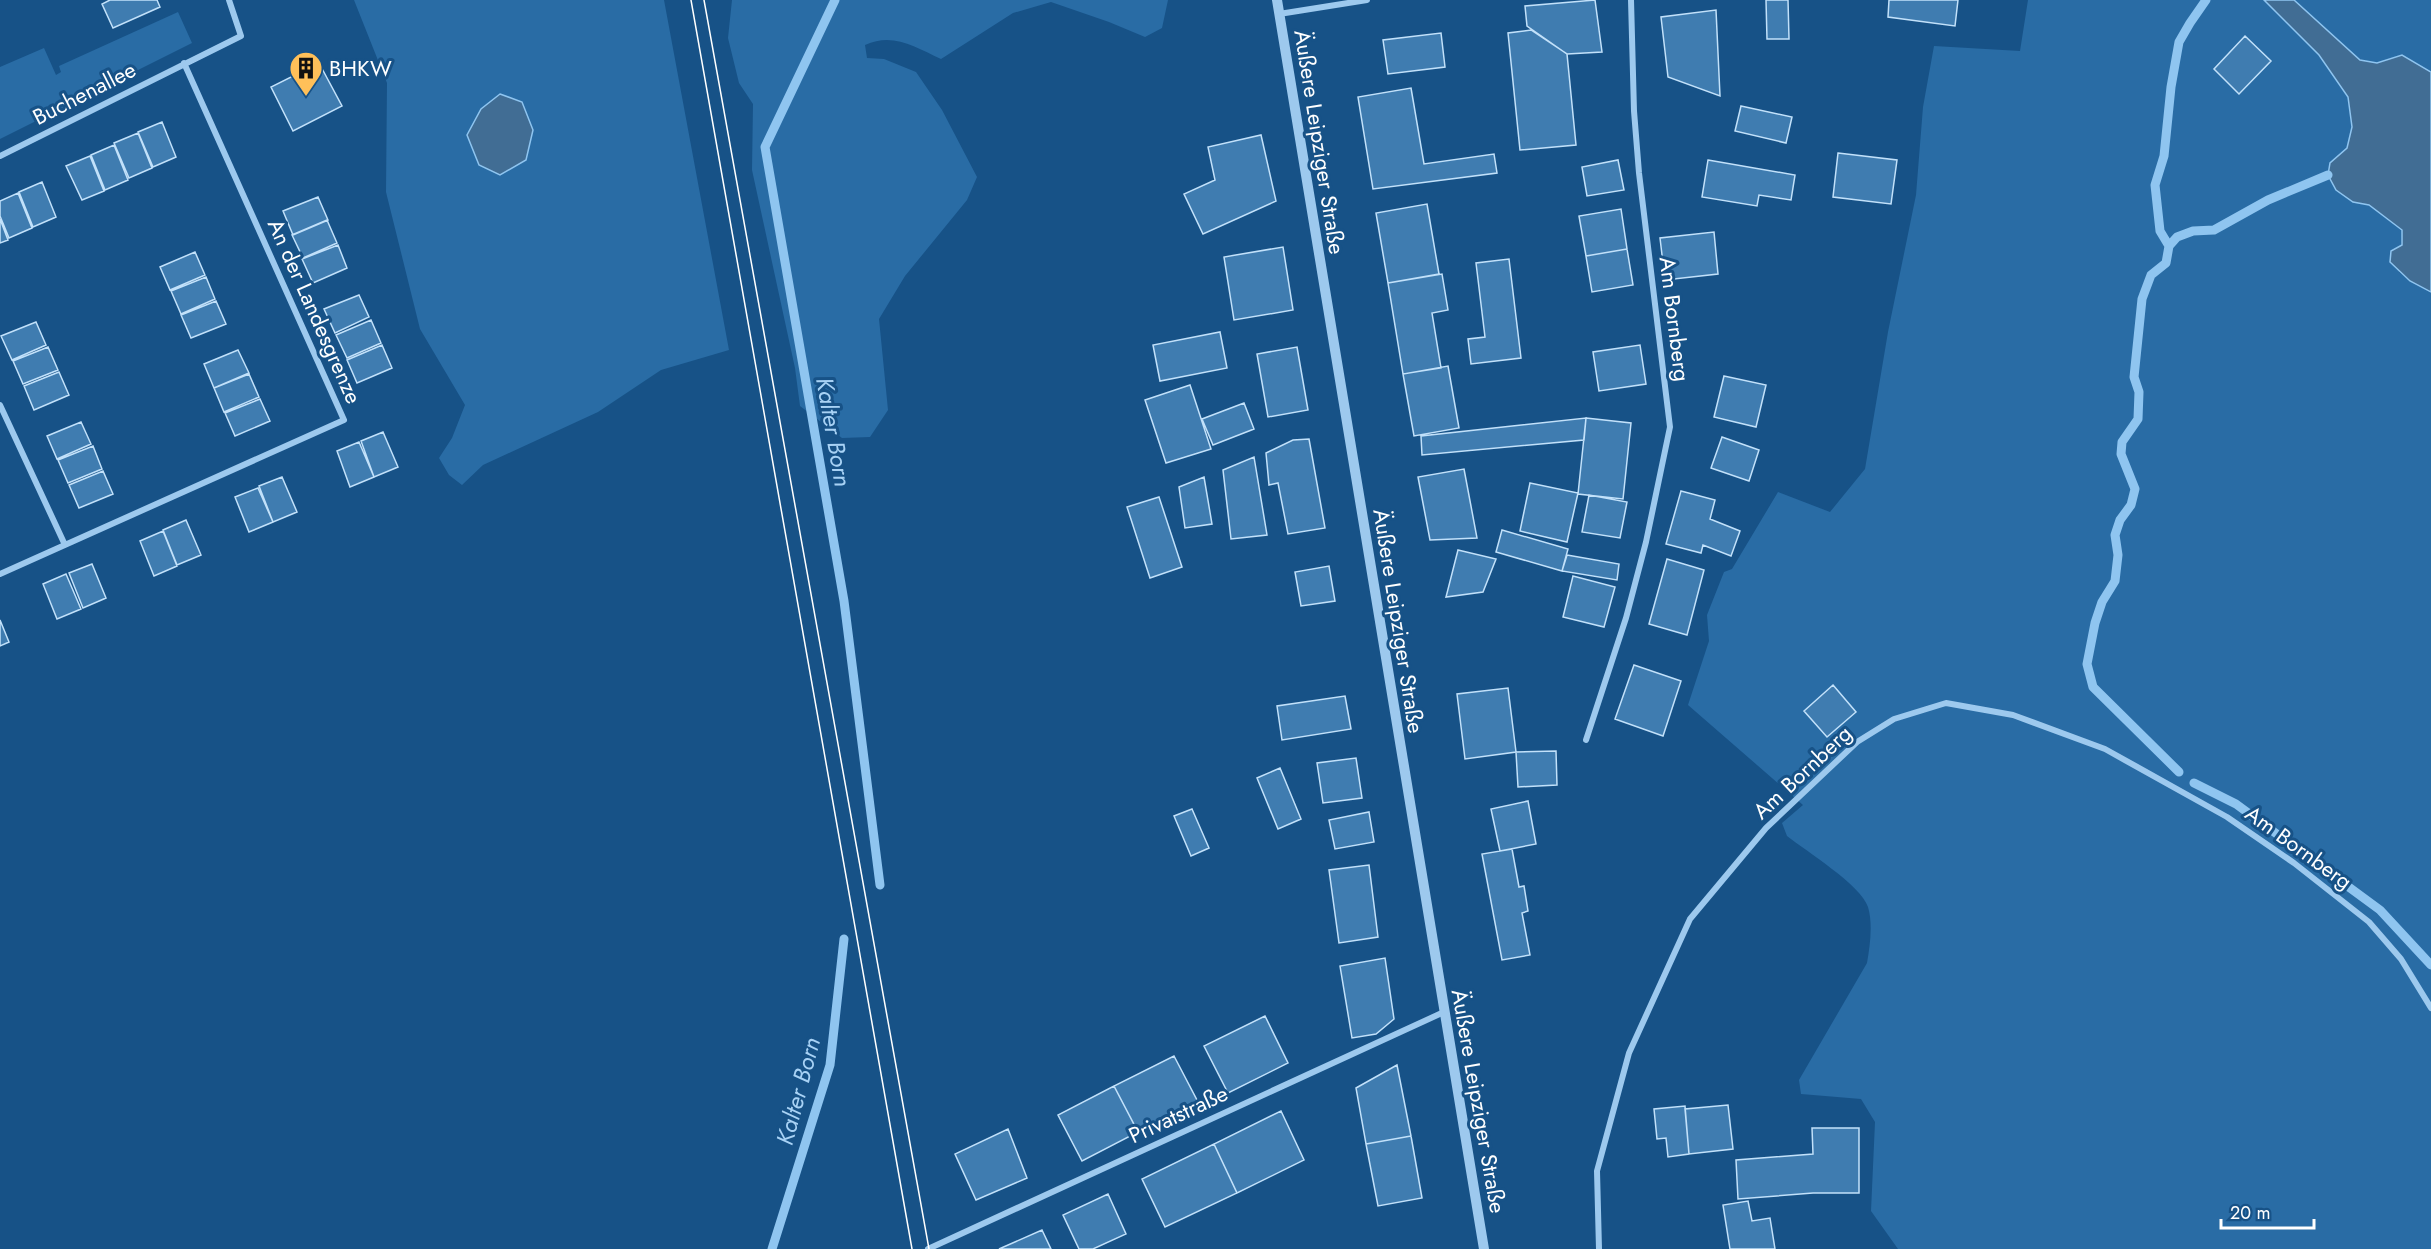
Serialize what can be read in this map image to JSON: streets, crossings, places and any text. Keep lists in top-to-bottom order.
{
  "streets": {
    "street": [
      "Buchenallee",
      "Äußere Leipziger Straße",
      "An der Landesgrenze",
      "Am Bornberg",
      "Privatstraße"
    ]
  },
  "crossings": [
    ["Buchenallee", "An der Landesgrenze"],
    ["Äußere Leipziger Straße", "Privatstraße"]
  ],
  "water": ["Kalter Born"],
  "places": {
    "building": ["BHKW"]
  },
  "scale_bar": "20 m"
}
